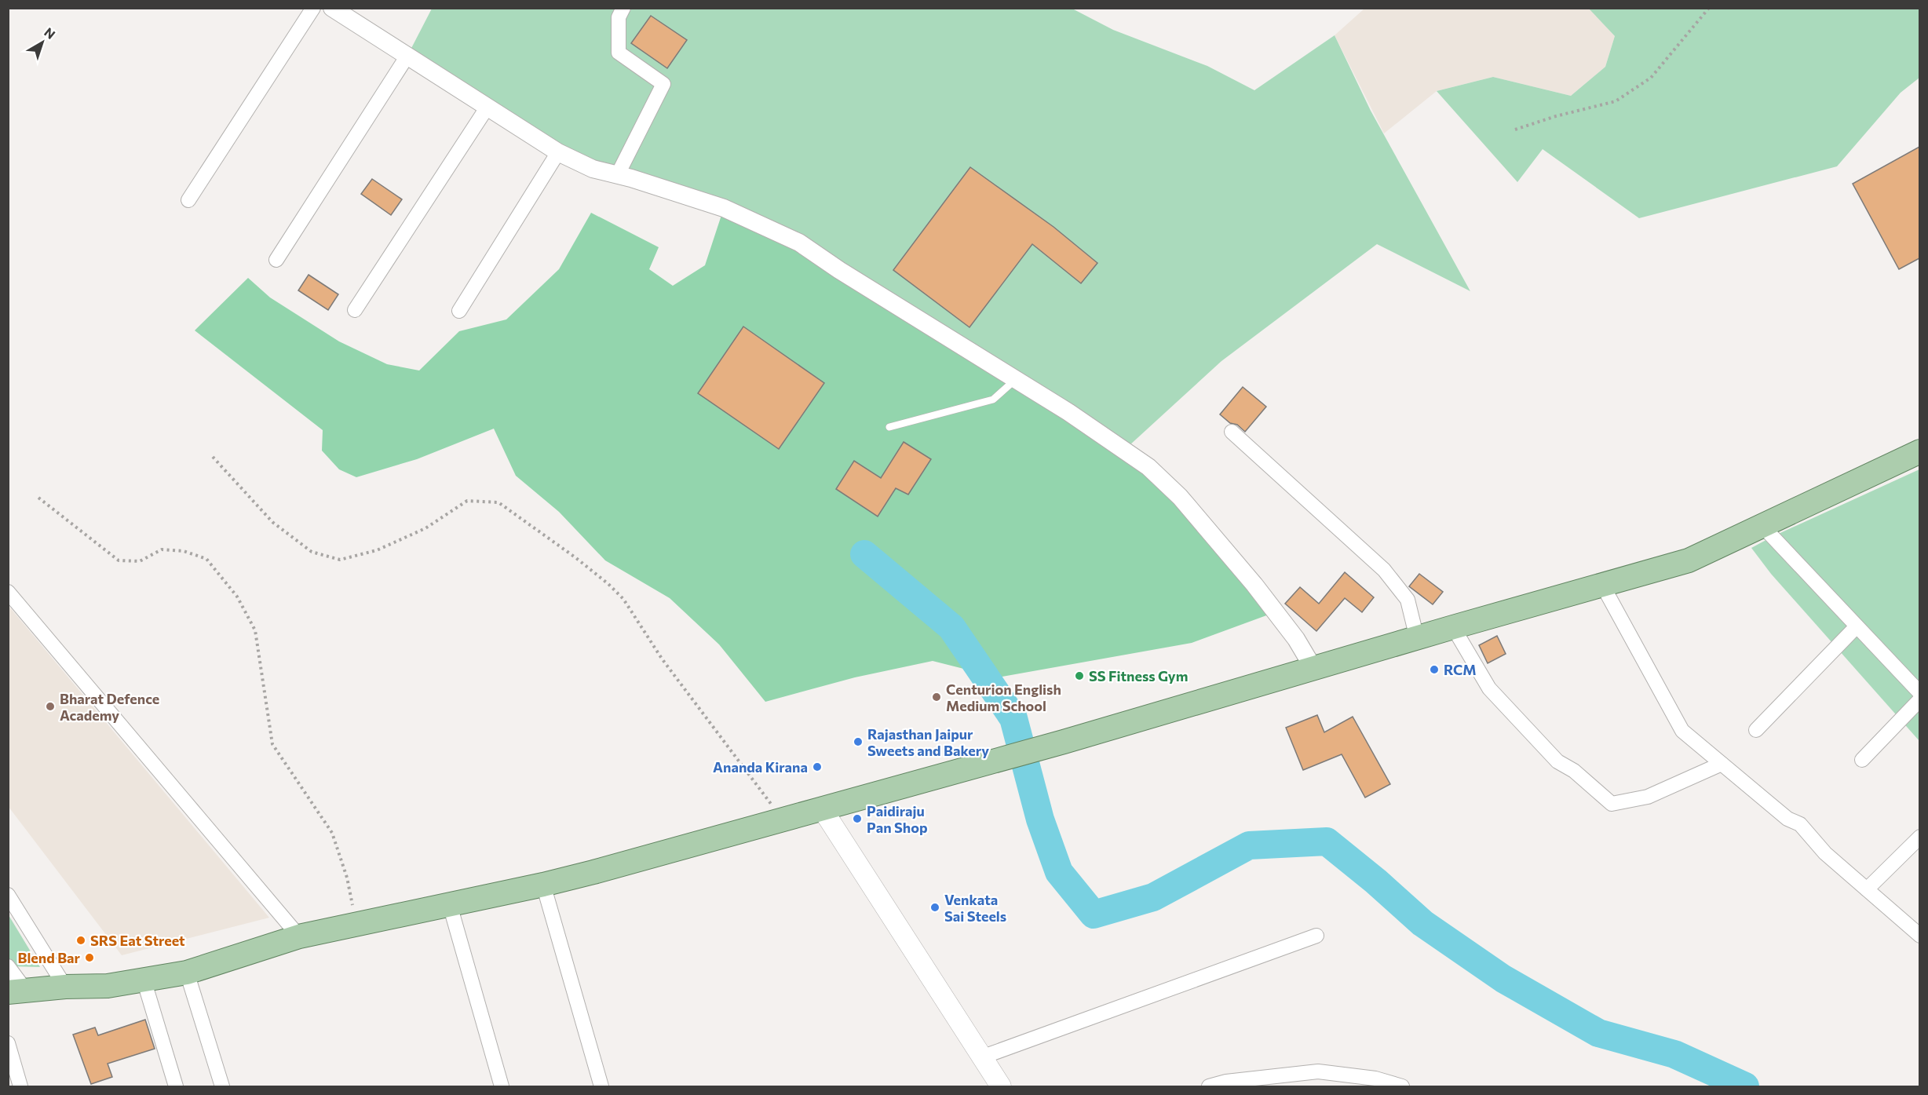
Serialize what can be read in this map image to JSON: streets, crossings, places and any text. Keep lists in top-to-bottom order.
{
  "places": [
    "RCM",
    "SS Fitness Gym",
    "Centurion English Medium School",
    "Bharat Defence Academy",
    "Rajasthan Jaipur Sweets and Bakery",
    "Ananda Kirana",
    "Paidiraju Pan Shop",
    "Venkata Sai Steels",
    "SRS Eat Street",
    "Blend Bar"
  ],
  "north": "top right"
}
